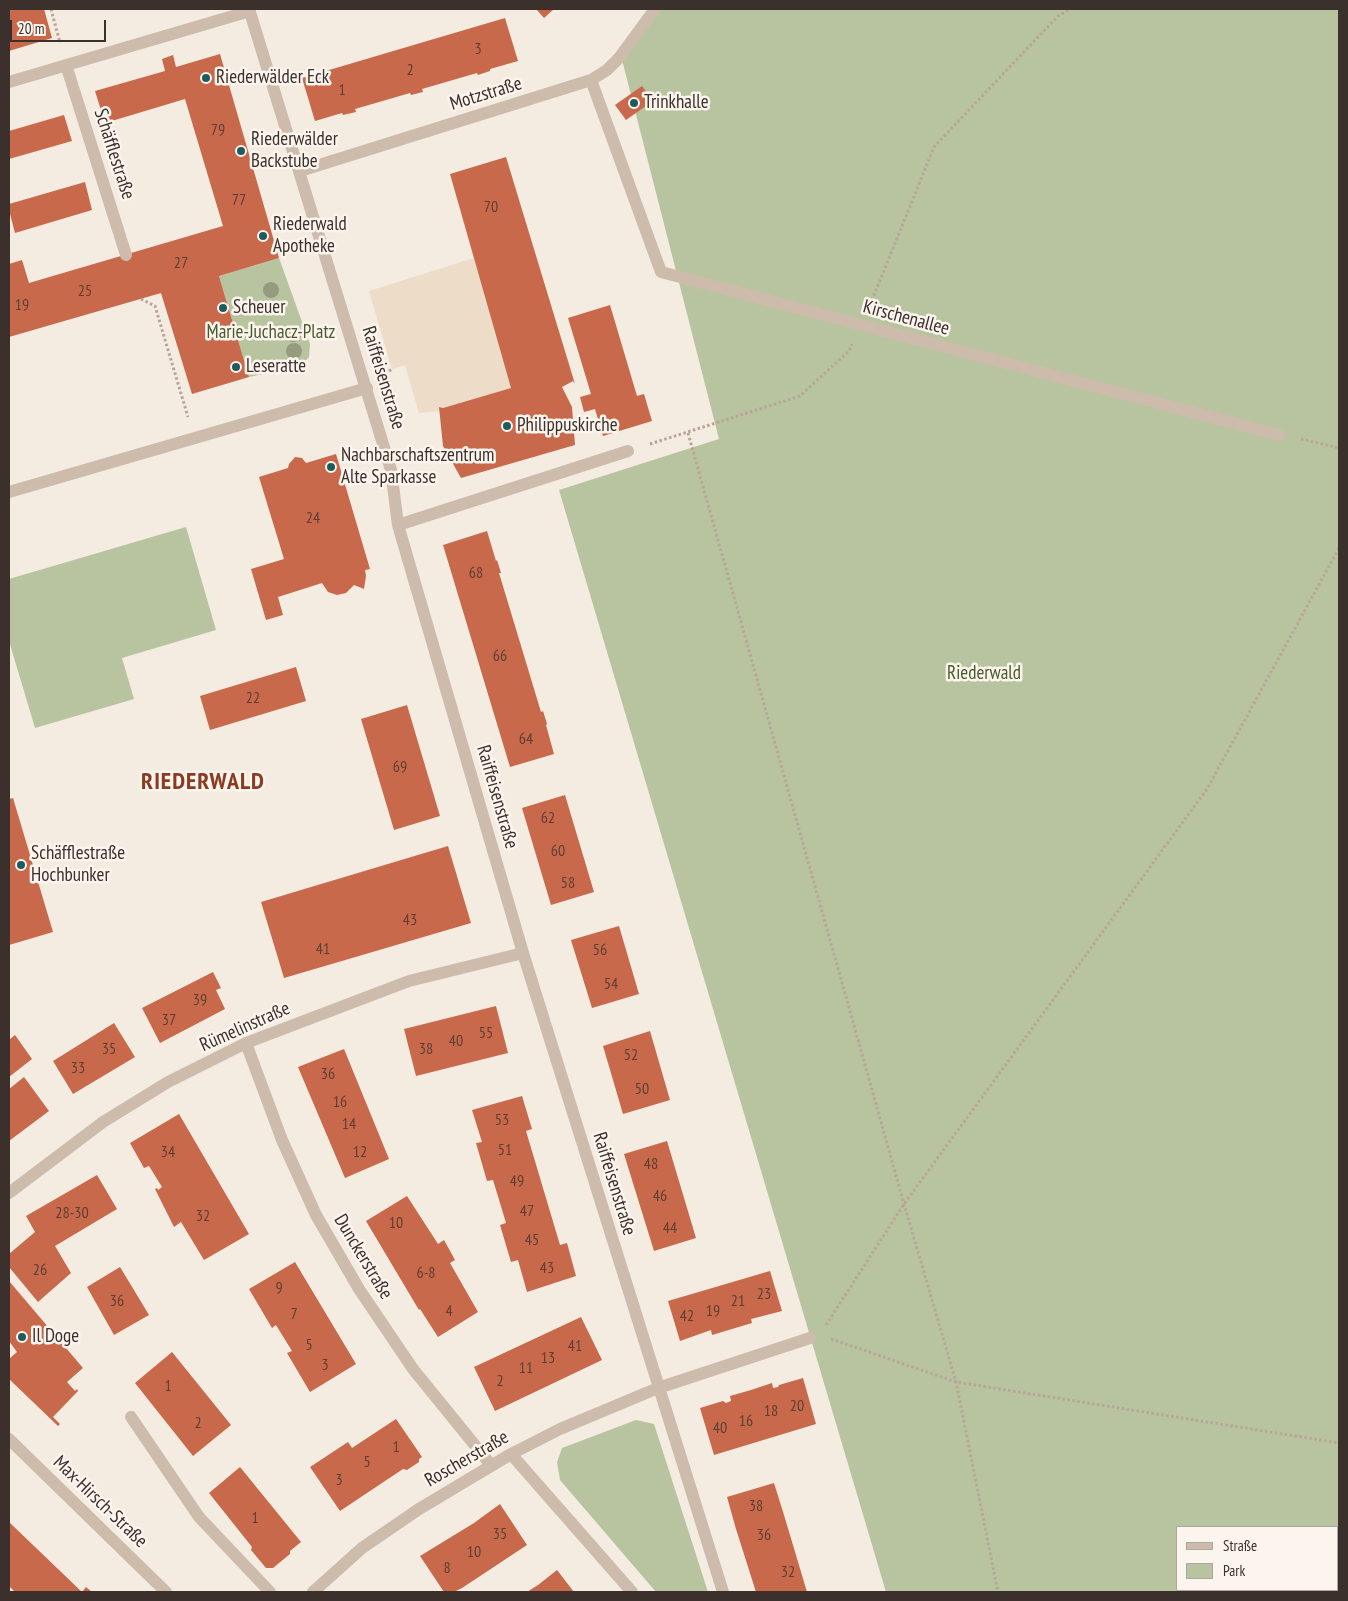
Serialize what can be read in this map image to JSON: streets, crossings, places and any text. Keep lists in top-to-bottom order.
{
  "streets": {
    "street": [
      "Motzstraße",
      "Schäfflestraße",
      "Kirschenallee",
      "Raiffeisenstraße",
      "Rümelinstraße",
      "Dunckerstraße",
      "Roscherstraße",
      "Max-Hirsch-Straße"
    ]
  },
  "crossings": [
    ["Motzstraße", "Kirschenallee"],
    ["Motzstraße", "Raiffeisenstraße"],
    ["Raiffeisenstraße", "Rümelinstraße"],
    ["Raiffeisenstraße", "Roscherstraße"],
    ["Rümelinstraße", "Dunckerstraße"],
    ["Dunckerstraße", "Roscherstraße"]
  ],
  "districts": ["RIEDERWALD"],
  "parks": ["Marie-Juchacz-Platz", "Riederwald"],
  "places": [
    "Riederwälder Eck",
    "Trinkhalle",
    "Riederwälder Backstube",
    "Riederwald Apotheke",
    "Scheuer",
    "Leseratte",
    "Philippuskirche",
    "Nachbarschaftszentrum Alte Sparkasse",
    "Schäfflestraße Hochbunker",
    "Il Doge"
  ],
  "house_numbers": [
    "3",
    "2",
    "1",
    "79",
    "77",
    "70",
    "27",
    "25",
    "19",
    "24",
    "68",
    "66",
    "22",
    "64",
    "69",
    "62",
    "60",
    "58",
    "43",
    "41",
    "56",
    "54",
    "39",
    "37",
    "55",
    "40",
    "35",
    "38",
    "52",
    "33",
    "36",
    "50",
    "16",
    "53",
    "14",
    "51",
    "34",
    "12",
    "48",
    "49",
    "46",
    "47",
    "28-30",
    "32",
    "10",
    "44",
    "45",
    "43",
    "26",
    "6-8",
    "9",
    "23",
    "36",
    "21",
    "4",
    "19",
    "7",
    "42",
    "5",
    "41",
    "13",
    "3",
    "11",
    "2",
    "1",
    "20",
    "18",
    "16",
    "2",
    "40",
    "1",
    "5",
    "3",
    "38",
    "1",
    "35",
    "36",
    "10",
    "8",
    "32"
  ],
  "legend": ["Straße", "Park"],
  "scale_bar": "20 m"
}
